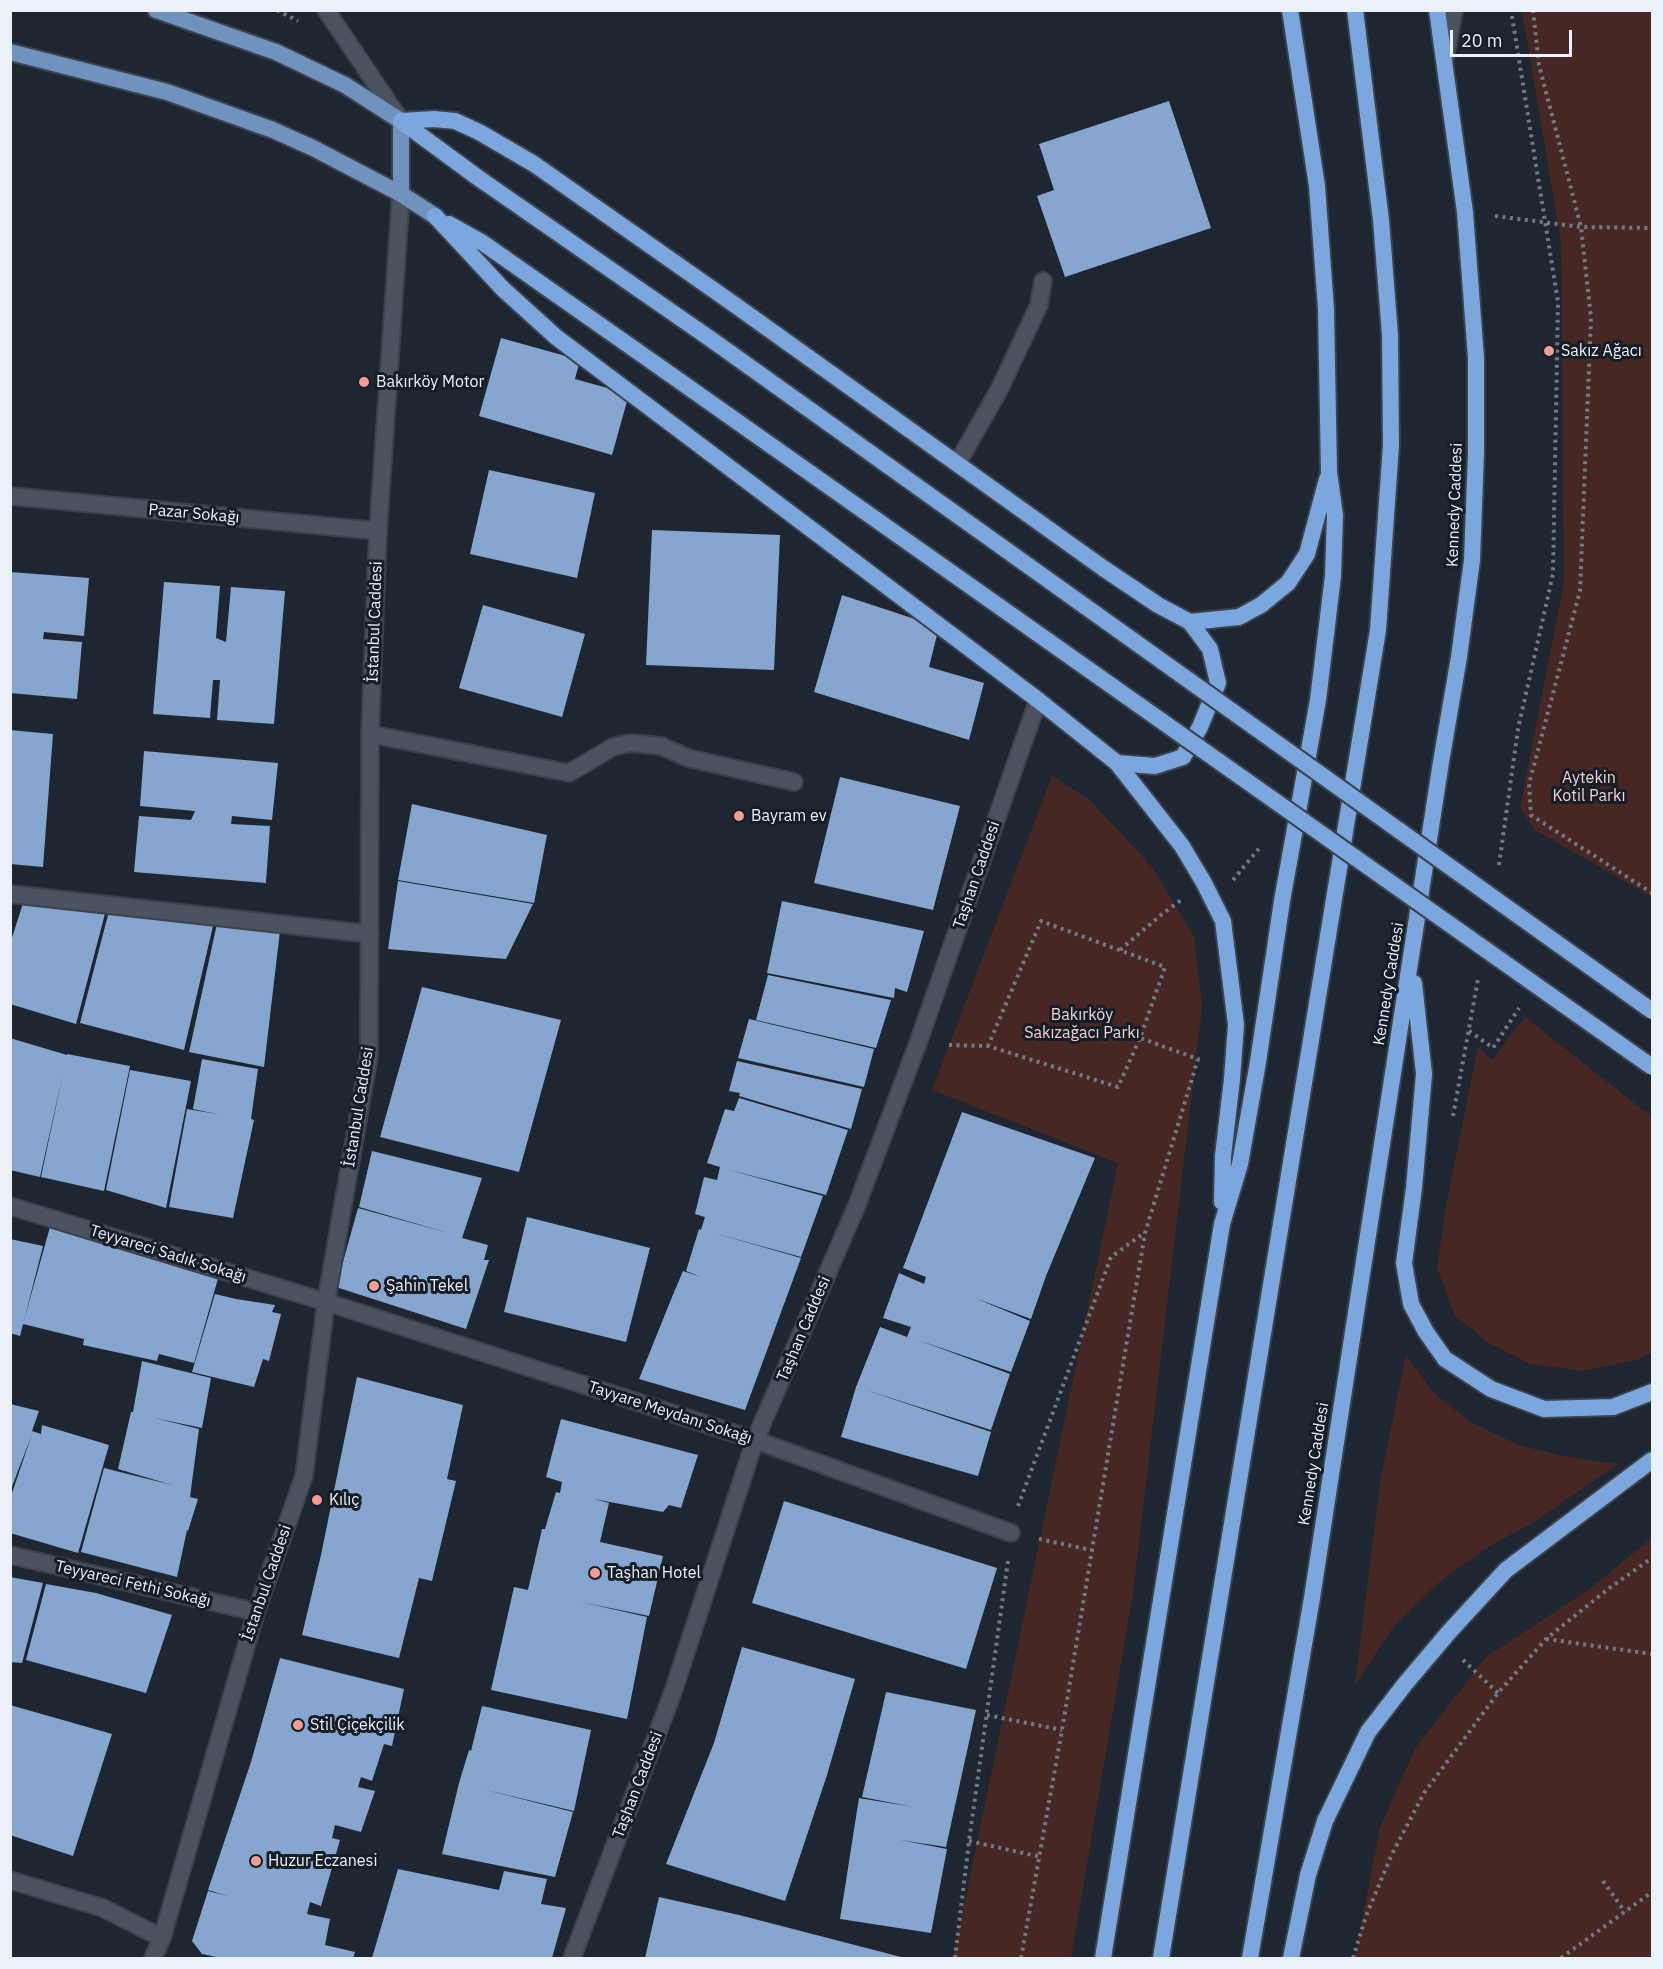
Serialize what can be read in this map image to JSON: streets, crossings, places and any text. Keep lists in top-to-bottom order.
{
  "streets": {
    "highway": ["Kennedy Caddesi"],
    "street": [
      "Pazar Sokağı",
      "İstanbul Caddesi",
      "Taşhan Caddesi",
      "Teyyareci Sadık Sokağı",
      "Tayyare Meydanı Sokağı",
      "Teyyareci Fethi Sokağı"
    ]
  },
  "crossings": [
    ["Pazar Sokağı", "İstanbul Caddesi"],
    ["İstanbul Caddesi", "Teyyareci Sadık Sokağı"],
    ["İstanbul Caddesi", "Tayyare Meydanı Sokağı"],
    ["İstanbul Caddesi", "Teyyareci Fethi Sokağı"],
    ["Taşhan Caddesi", "Tayyare Meydanı Sokağı"],
    ["Teyyareci Sadık Sokağı", "Tayyare Meydanı Sokağı"]
  ],
  "parks": ["Aytekin Kotil Parkı", "Bakırköy Sakızağacı Parkı"],
  "places": [
    "Sakız Ağacı",
    "Bakırköy Motor",
    "Bayram ev",
    "Şahin Tekel",
    "Kılıç",
    "Taşhan Hotel",
    "Stil Çiçekçilik",
    "Huzur Eczanesi"
  ],
  "scale_bar": "20 m"
}
